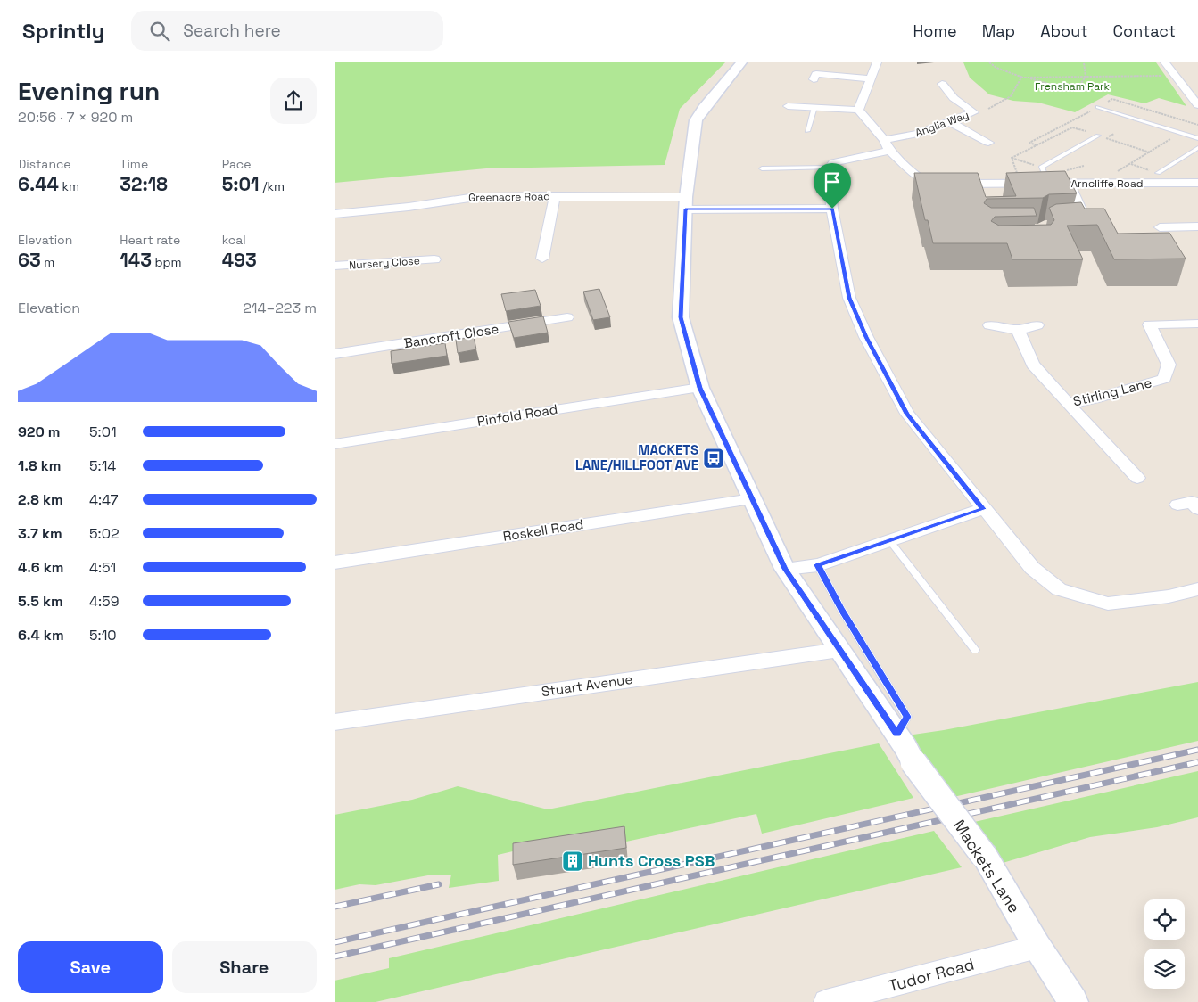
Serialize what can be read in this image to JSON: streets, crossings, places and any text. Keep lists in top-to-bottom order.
{
  "streets": {
    "street": [
      "Anglia Way",
      "Arncliffe Road",
      "Greenacre Road",
      "Nursery Close",
      "Bancroft Close",
      "Stirling Lane",
      "Pinfold Road",
      "Roskell Road",
      "Stuart Avenue",
      "Mackets Lane",
      "Tudor Road"
    ]
  },
  "crossings": [
    ["Anglia Way", "Arncliffe Road"],
    ["Greenacre Road", "Mackets Lane"],
    ["Pinfold Road", "Mackets Lane"],
    ["Roskell Road", "Mackets Lane"],
    ["Stuart Avenue", "Mackets Lane"],
    ["Mackets Lane", "Tudor Road"]
  ],
  "parks": ["Frensham Park"],
  "places": {
    "bus stop": ["MACKETS LANE/HILLFOOT AVE"],
    "building": ["Hunts Cross PSB"]
  },
  "page": {
    "header": "Sprintly",
    "search": "Search here",
    "nav": [
      "Home",
      "Map",
      "About",
      "Contact"
    ],
    "heading": ["Evening run", "20:56 · 7 × 920 m"],
    "stats": [
      ["Distance", "6.44 km"],
      ["Time", "32:18"],
      ["Pace", "5:01 /km"],
      ["Elevation", "63 m"],
      ["Heart rate", "143 bpm"],
      ["kcal", "493"]
    ],
    "chart": ["Elevation", "214–223 m"],
    "list": [
      {
        "name": "920 m",
        "note": "5:01"
      },
      {
        "name": "1.8 km",
        "note": "5:14"
      },
      {
        "name": "2.8 km",
        "note": "4:47"
      },
      {
        "name": "3.7 km",
        "note": "5:02"
      },
      {
        "name": "4.6 km",
        "note": "4:51"
      },
      {
        "name": "5.5 km",
        "note": "4:59"
      },
      {
        "name": "6.4 km",
        "note": "5:10"
      }
    ],
    "buttons": ["Save", "Share"]
  }
}
